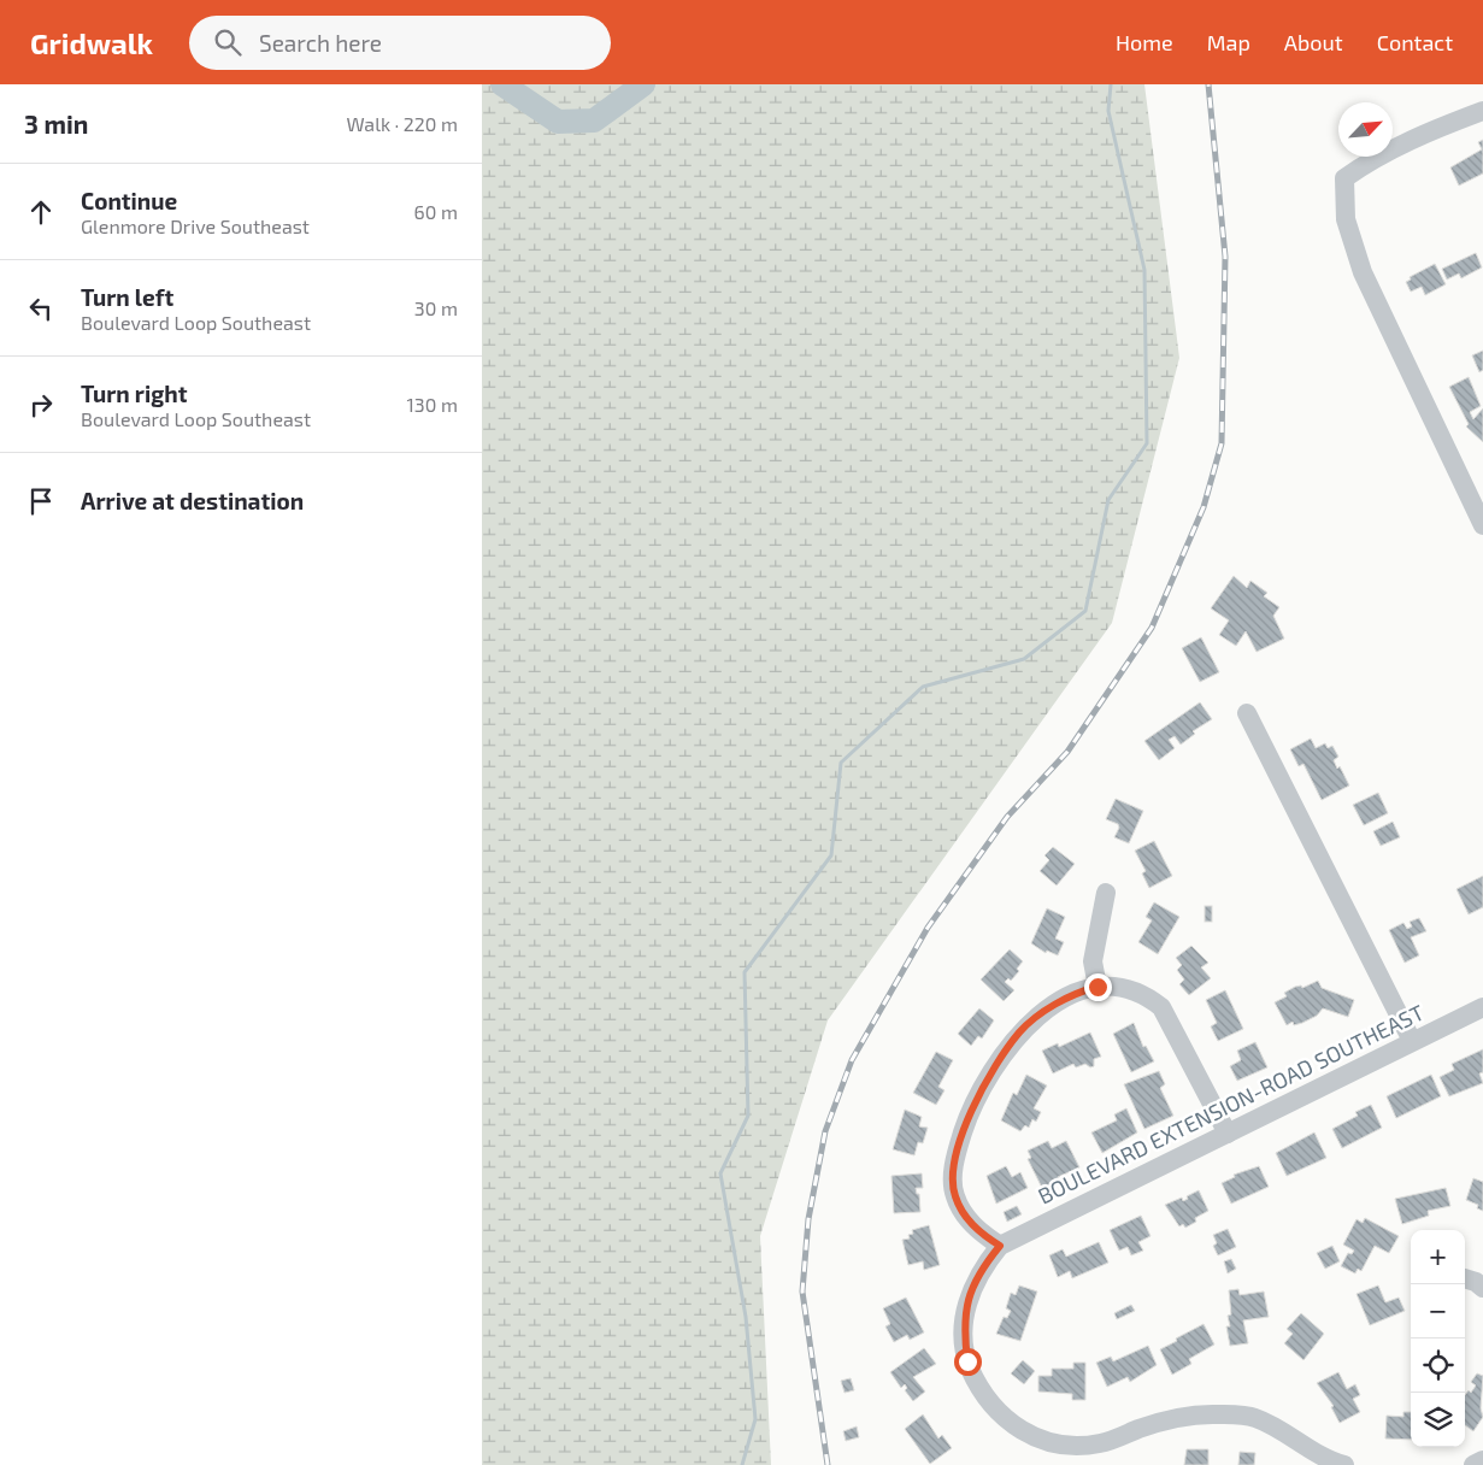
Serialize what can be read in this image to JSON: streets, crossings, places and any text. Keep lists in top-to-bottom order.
{
  "streets": {
    "street": ["BOULEVARD EXTENSION-ROAD SOUTHEAST"]
  },
  "north": "top right",
  "page": {
    "header": "Gridwalk",
    "search": "Search here",
    "nav": [
      "Home",
      "Map",
      "About",
      "Contact"
    ],
    "heading": ["3 min", "Walk · 220 m"],
    "list": [
      ["Continue", "Glenmore Drive Southeast", "60 m"],
      ["Turn left", "Boulevard Loop Southeast", "30 m"],
      ["Turn right", "Boulevard Loop Southeast", "130 m"],
      "Arrive at destination"
    ],
    "map_buttons": ["+", "−"]
  }
}
